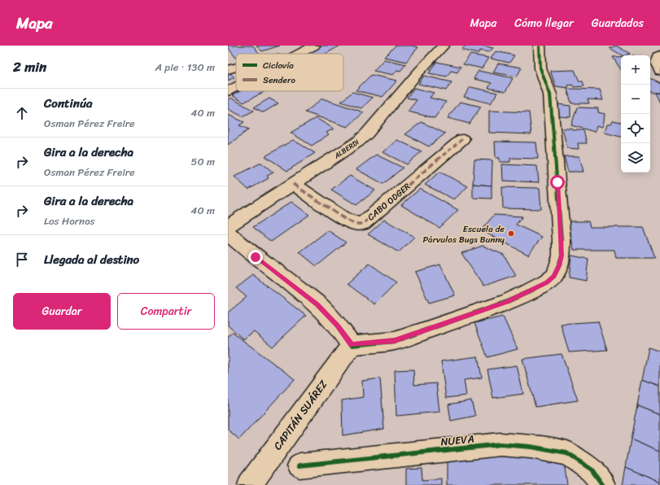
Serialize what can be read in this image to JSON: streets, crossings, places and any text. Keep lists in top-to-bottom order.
{
  "streets": {
    "street": [
      "ALBERDI",
      "CABO ODGER",
      "CAPITÁN SUÁREZ",
      "NUEVA"
    ]
  },
  "crossings": [
    ["ALBERDI", "CABO ODGER"]
  ],
  "places": ["Escuela de Párvulos Bugs Bunny"],
  "legend": ["Ciclovía", "Sendero"],
  "page": {
    "header": "Mapa",
    "nav": ["Mapa", "Cómo llegar", "Guardados"],
    "heading": ["2 min", "A pie · 130 m"],
    "map_buttons": ["+", "−"],
    "list": [
      ["Continúa", "Osman Pérez Freire", "40 m"],
      ["Gira a la derecha", "Osman Pérez Freire", "50 m"],
      ["Gira a la derecha", "Los Hornos", "40 m"],
      "Llegada al destino"
    ],
    "buttons": ["Guardar", "Compartir"]
  }
}
